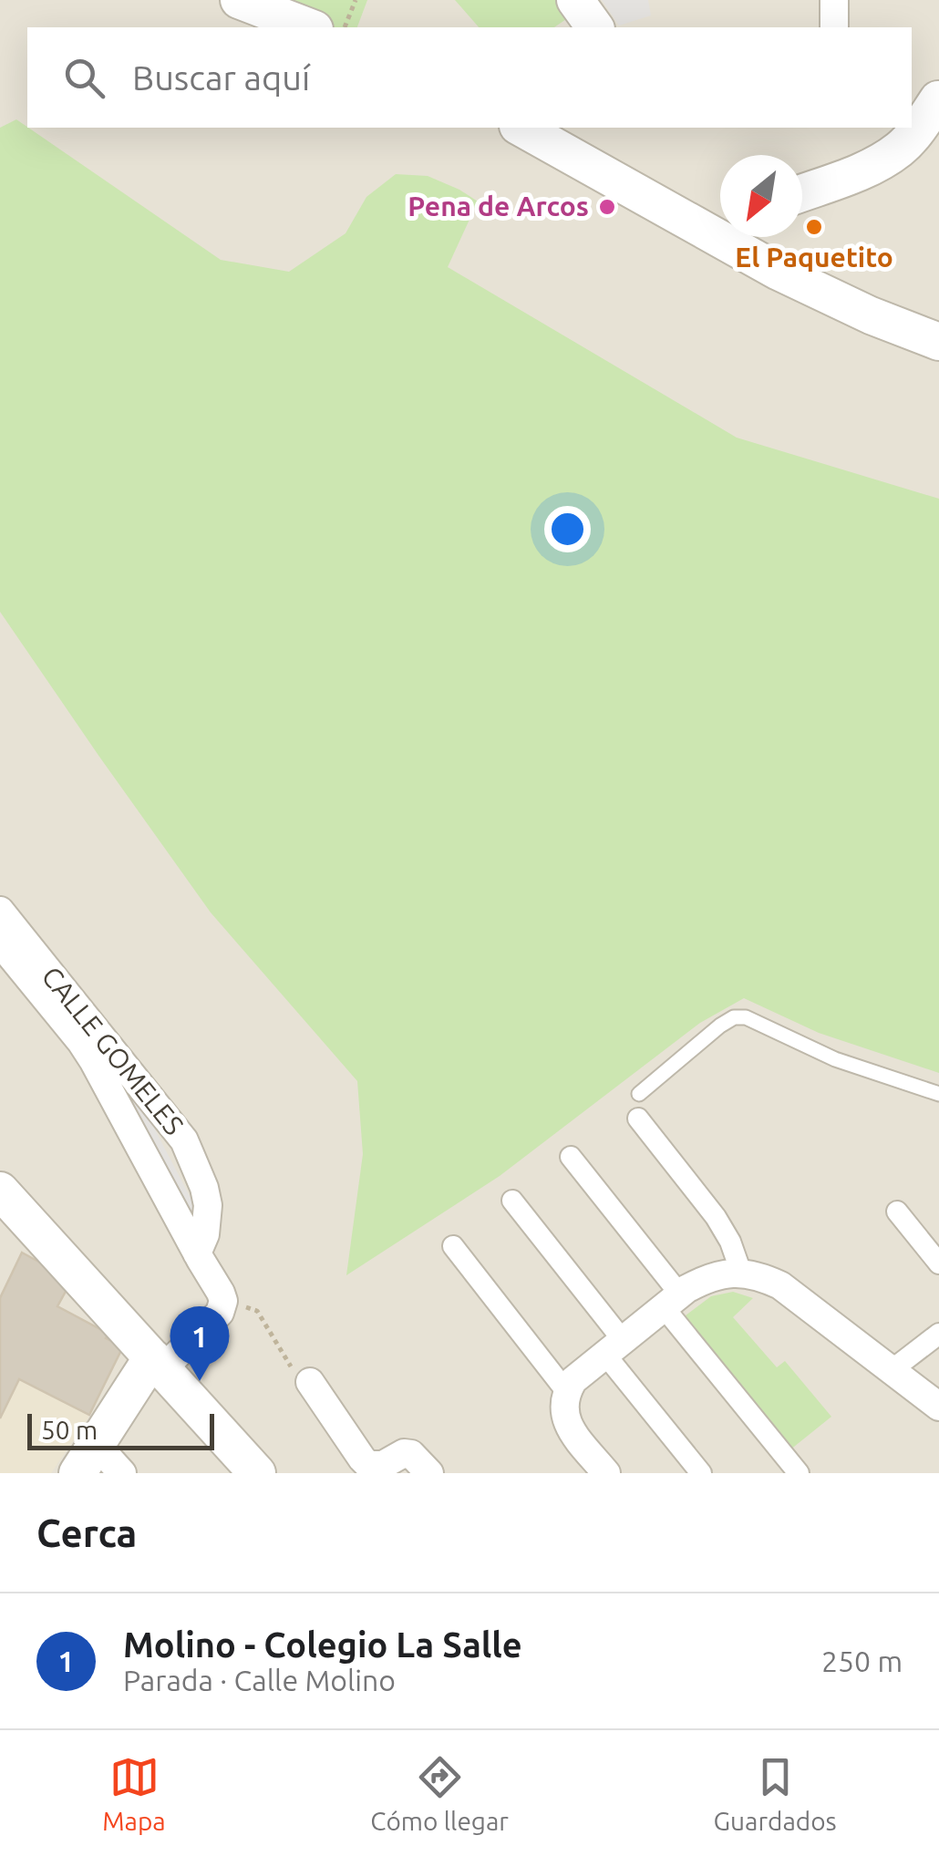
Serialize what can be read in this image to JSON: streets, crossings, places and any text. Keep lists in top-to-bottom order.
{
  "streets": {
    "street": ["CALLE GOMELES"]
  },
  "places": ["Pena de Arcos", "El Paquetito"],
  "scale_bar": "50 m",
  "north": "bottom left",
  "page": {
    "search": "Buscar aquí",
    "pins": "1",
    "scale": "50 m",
    "heading": "Cerca",
    "list": [
      {
        "mark": "1",
        "name": "Molino - Colegio La Salle",
        "note": "Parada · Calle Molino",
        "value": "250 m"
      }
    ],
    "nav": ["Mapa", "Cómo llegar", "Guardados"]
  }
}
